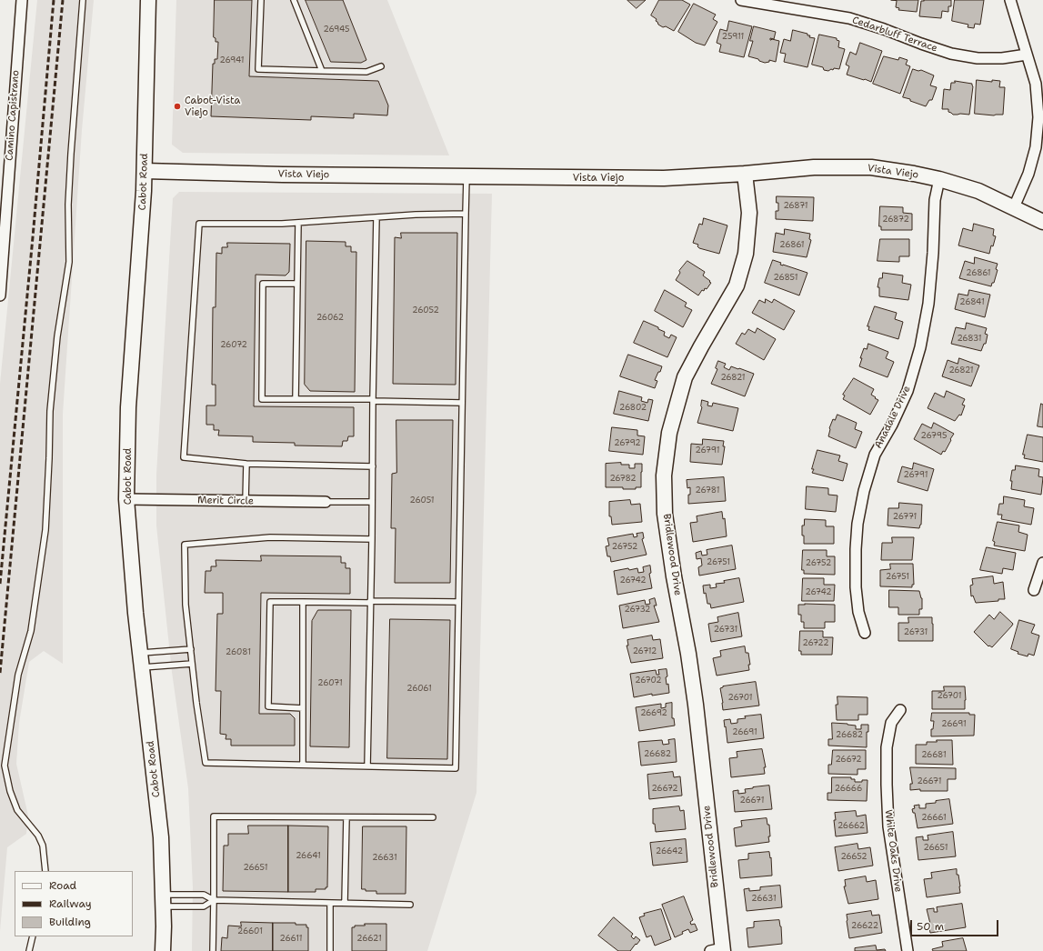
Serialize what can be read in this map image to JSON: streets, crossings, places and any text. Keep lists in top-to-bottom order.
{
  "streets": {
    "street": [
      "Cedarbluff Terrace",
      "Camino Capistrano",
      "Vista Viejo",
      "Cabot Road",
      "Anadale Drive",
      "Merit Circle",
      "Bridlewood Drive",
      "White Oaks Drive"
    ]
  },
  "crossings": [
    ["Vista Viejo", "Cabot Road"],
    ["Vista Viejo", "Anadale Drive"],
    ["Vista Viejo", "Bridlewood Drive"],
    ["Cabot Road", "Merit Circle"]
  ],
  "places": ["Cabot-Vista Viejo"],
  "house_numbers": [
    "26945",
    "25911",
    "26941",
    "26871",
    "26872",
    "26861",
    "26861",
    "26851",
    "26841",
    "26052",
    "26062",
    "26831",
    "26072",
    "26821",
    "26821",
    "26802",
    "26795",
    "26792",
    "26791",
    "26791",
    "26782",
    "26781",
    "26051",
    "26771",
    "26752",
    "26751",
    "26752",
    "26751",
    "26742",
    "26742",
    "26732",
    "26731",
    "26731",
    "26722",
    "26712",
    "26081",
    "26702",
    "26071",
    "26061",
    "26701",
    "26701",
    "26692",
    "26691",
    "26691",
    "26682",
    "26682",
    "26681",
    "26672",
    "26671",
    "26672",
    "26666",
    "26671",
    "26661",
    "26662",
    "26651",
    "26642",
    "26641",
    "26652",
    "26631",
    "26651",
    "26631",
    "26622",
    "26601",
    "26611",
    "26621"
  ],
  "legend": ["Road", "Railway", "Building"],
  "scale_bar": "50 m"
}
